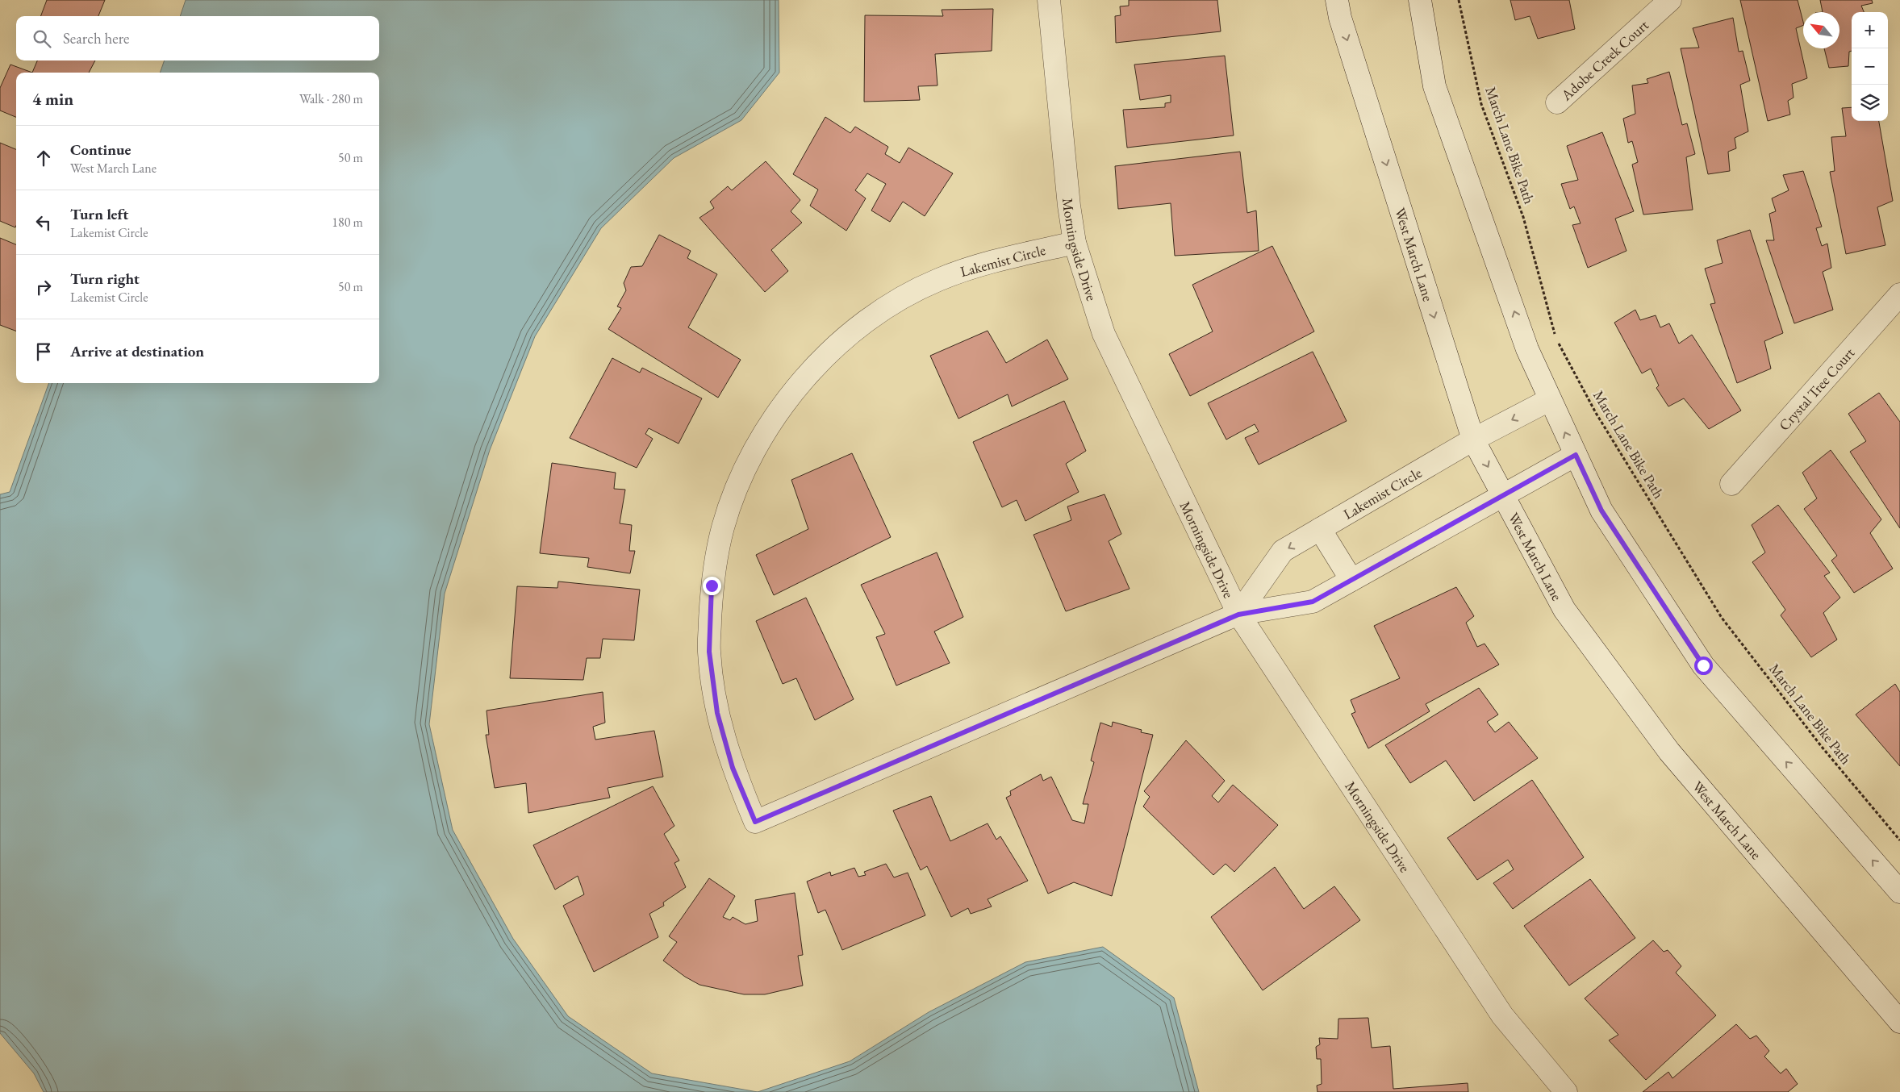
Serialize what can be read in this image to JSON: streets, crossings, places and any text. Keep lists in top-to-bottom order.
{
  "streets": {
    "street": [
      "Adobe Creek Court",
      "Morningside Drive",
      "West March Lane",
      "Lakemist Circle",
      "Crystal Tree Court"
    ],
    "path": ["March Lane Bike Path"]
  },
  "crossings": [
    ["Morningside Drive", "Lakemist Circle"],
    ["West March Lane", "Lakemist Circle"]
  ],
  "north": "top left",
  "page": {
    "map_buttons": ["+", "−"],
    "search": "Search here",
    "heading": ["4 min", "Walk · 280 m"],
    "list": [
      ["Continue", "West March Lane", "50 m"],
      ["Turn left", "Lakemist Circle", "180 m"],
      ["Turn right", "Lakemist Circle", "50 m"],
      "Arrive at destination"
    ]
  }
}
